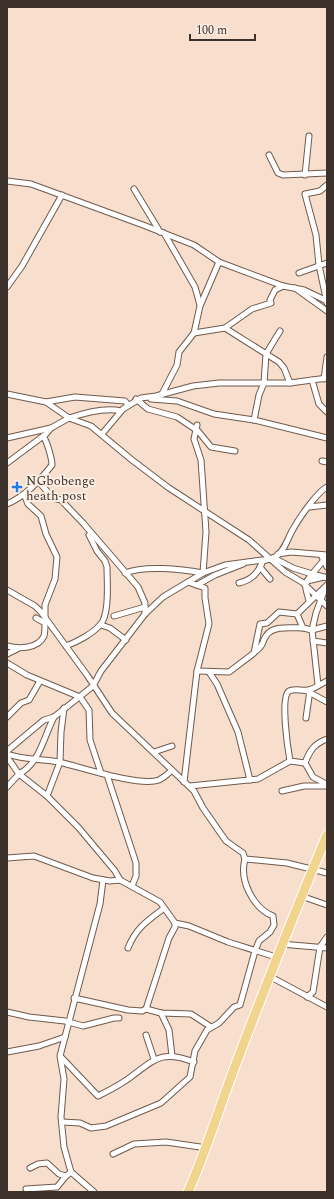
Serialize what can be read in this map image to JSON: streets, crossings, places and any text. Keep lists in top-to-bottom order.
{
  "places": {
    "health": ["NGbobenge heath post"]
  },
  "scale_bar": "100 m"
}
